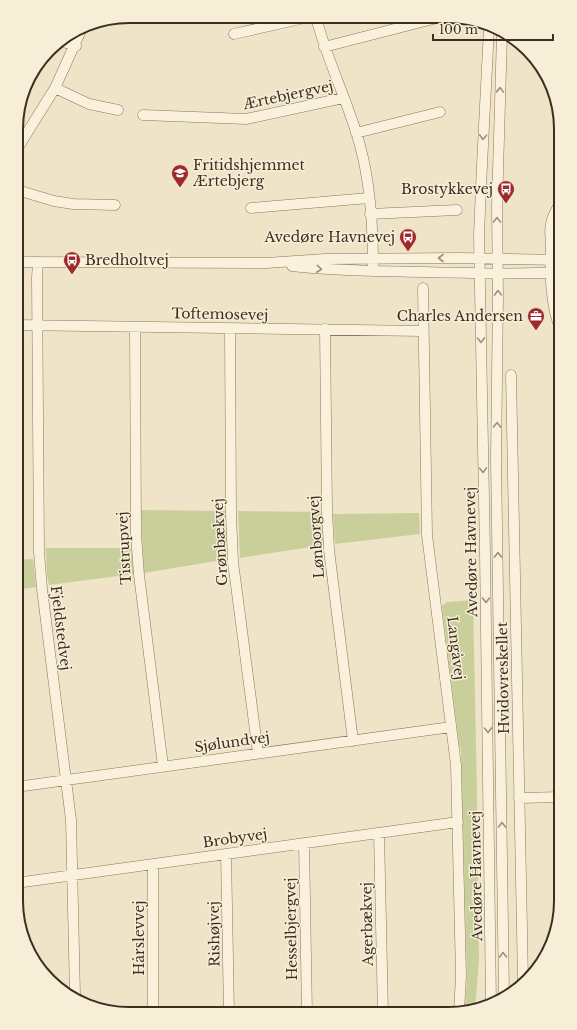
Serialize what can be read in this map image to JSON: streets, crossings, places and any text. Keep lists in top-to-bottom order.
{
  "streets": {
    "street": [
      "Ærtebjergvej",
      "Toftemosevej",
      "Lønborgvej",
      "Grønbækvej",
      "Tistrupvej",
      "Avedøre Havnevej",
      "Fjeldstedvej",
      "Langåvej",
      "Hvidovreskellet",
      "Sjølundvej",
      "Brobyvej",
      "Agerbækvej",
      "Hesselbjergvej",
      "Rishøjvej",
      "Hårslevvej"
    ]
  },
  "crossings": [
    ["Toftemosevej", "Lønborgvej"],
    ["Toftemosevej", "Grønbækvej"],
    ["Toftemosevej", "Tistrupvej"],
    ["Toftemosevej", "Fjeldstedvej"],
    ["Toftemosevej", "Langåvej"],
    ["Lønborgvej", "Sjølundvej"],
    ["Grønbækvej", "Sjølundvej"],
    ["Tistrupvej", "Sjølundvej"],
    ["Fjeldstedvej", "Sjølundvej"],
    ["Fjeldstedvej", "Brobyvej"],
    ["Langåvej", "Sjølundvej"],
    ["Langåvej", "Brobyvej"],
    ["Brobyvej", "Agerbækvej"],
    ["Brobyvej", "Hesselbjergvej"],
    ["Brobyvej", "Rishøjvej"],
    ["Brobyvej", "Hårslevvej"]
  ],
  "places": {
    "school or university": ["Fritidshjemmet Ærtebjerg"],
    "bus stop": ["Brostykkevej", "Avedøre Havnevej", "Bredholtvej"],
    "office": ["Charles Andersen"]
  },
  "scale_bar": "100 m"
}
